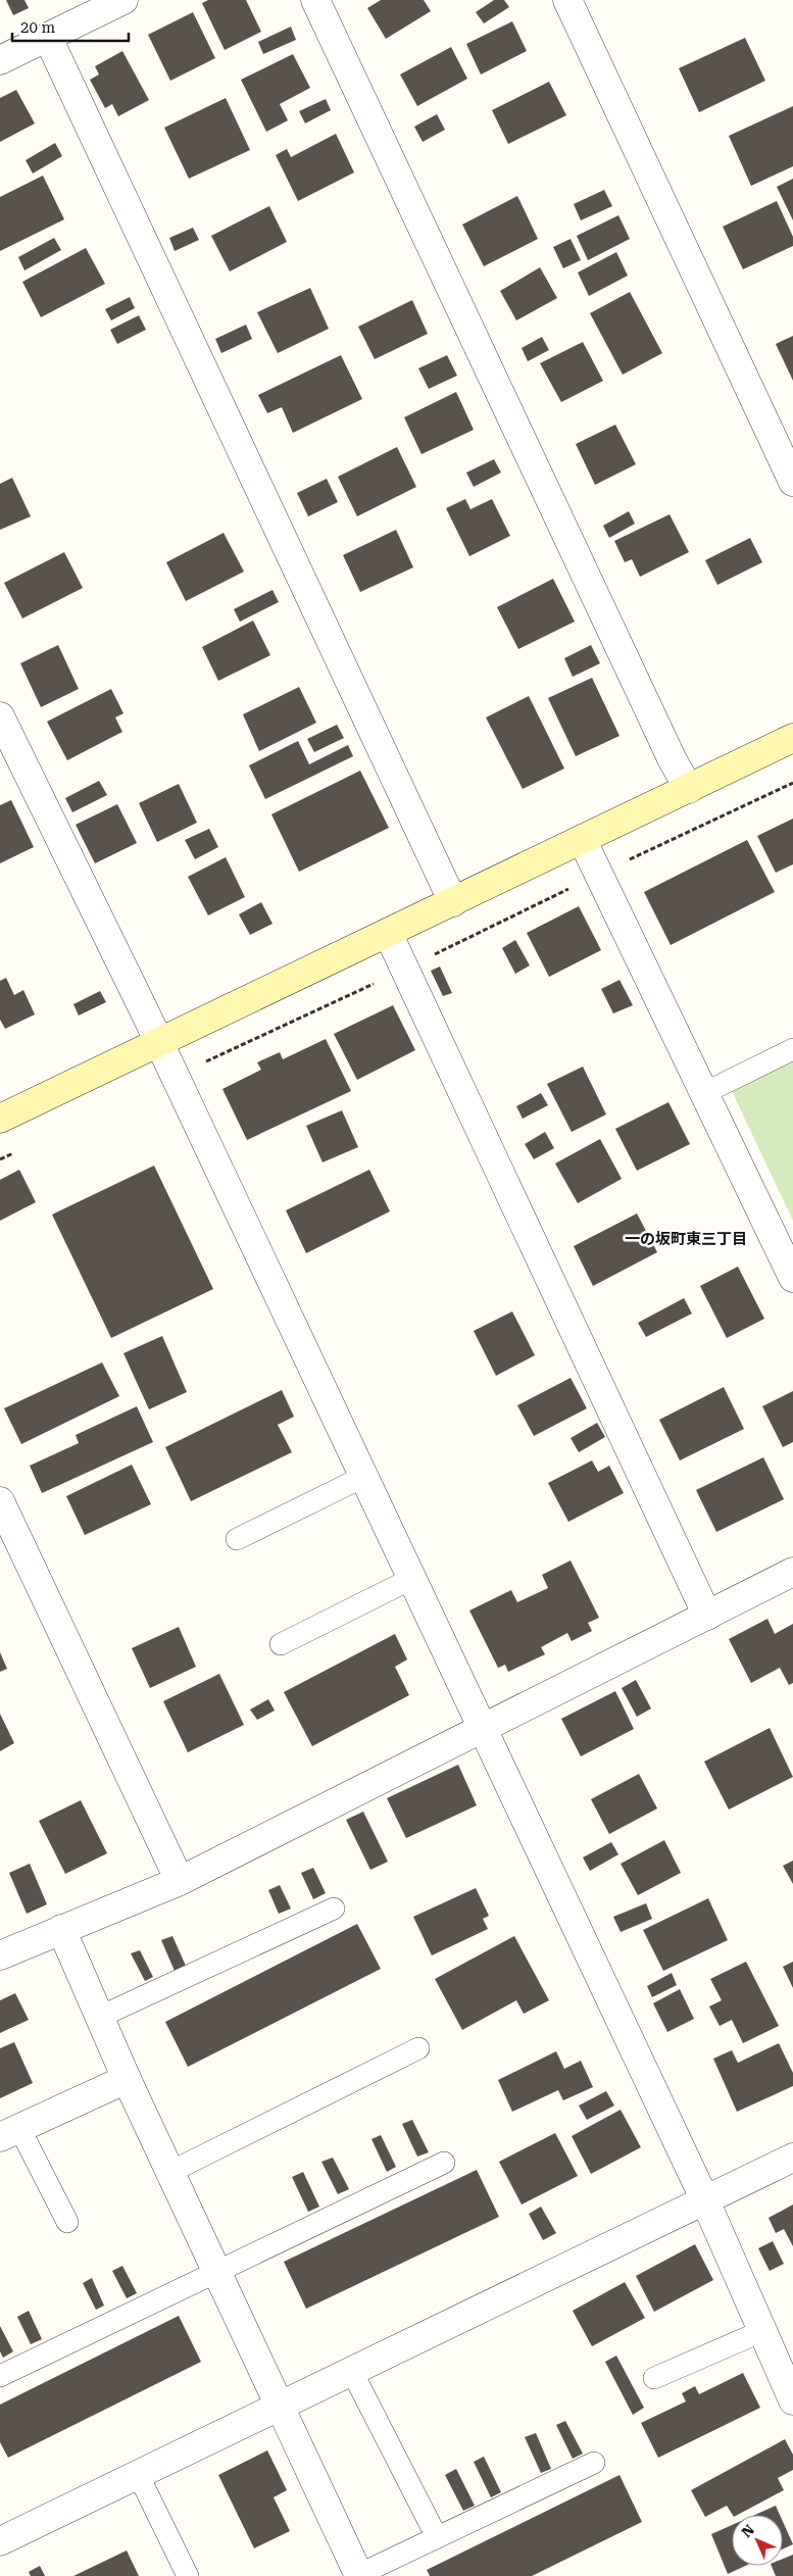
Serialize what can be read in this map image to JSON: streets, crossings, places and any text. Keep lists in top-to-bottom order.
{
  "districts": ["一の坂町東三丁目"],
  "scale_bar": "20 m",
  "north": "top left"
}
